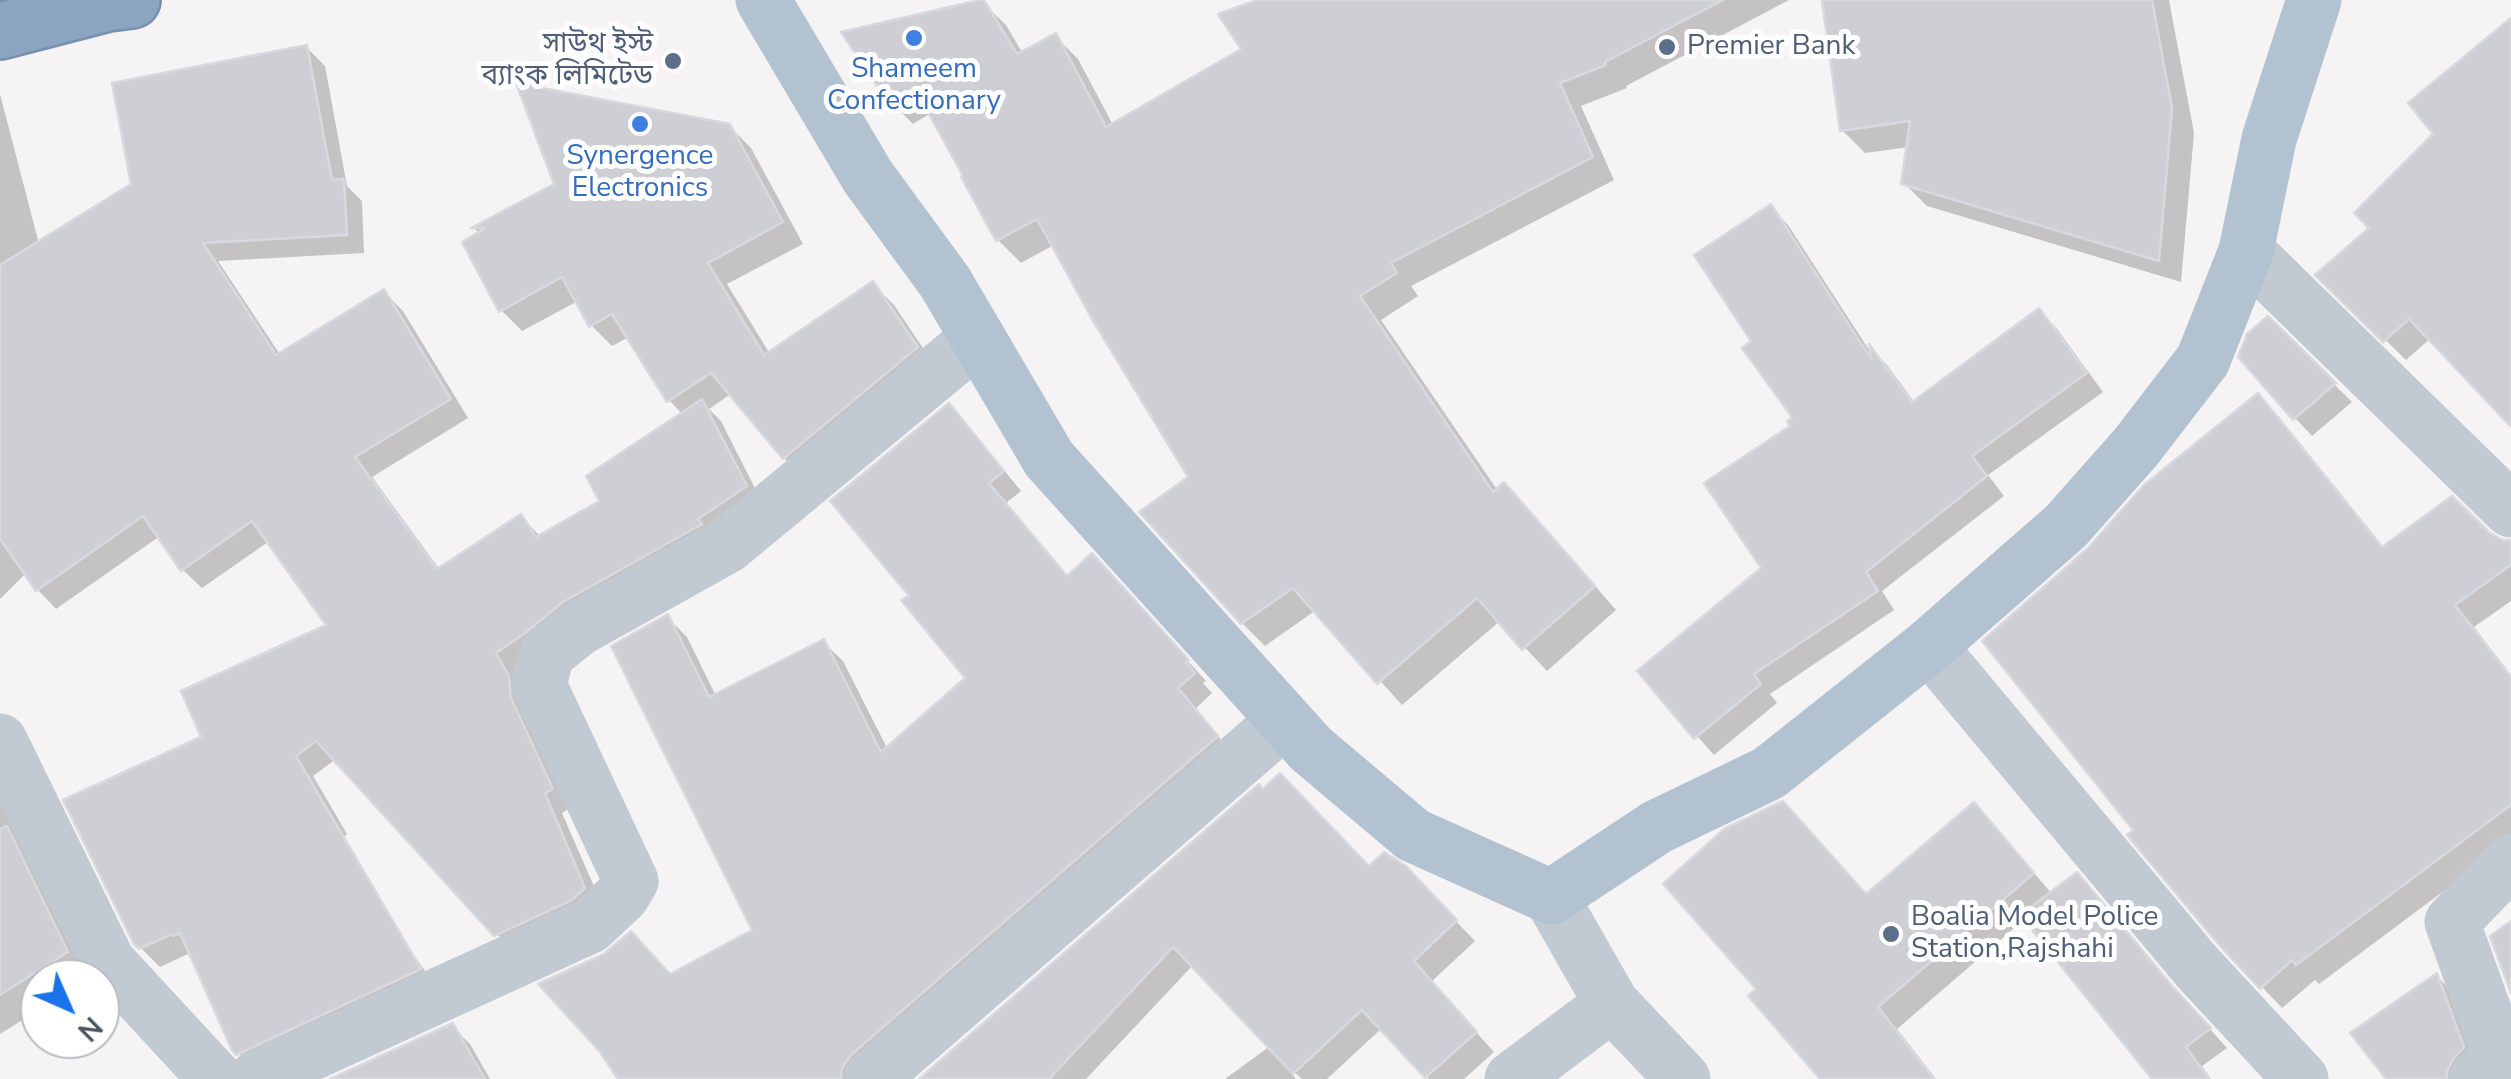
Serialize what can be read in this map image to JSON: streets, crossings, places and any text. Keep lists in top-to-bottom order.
{
  "places": [
    "Shameem Confectionary",
    "Premier Bank",
    "সাউথ ইস্ট ব্যাংক লিমিটেড",
    "Synergence Electronics",
    "Boalia Model Police Station,Rajshahi"
  ],
  "north": "bottom right"
}
